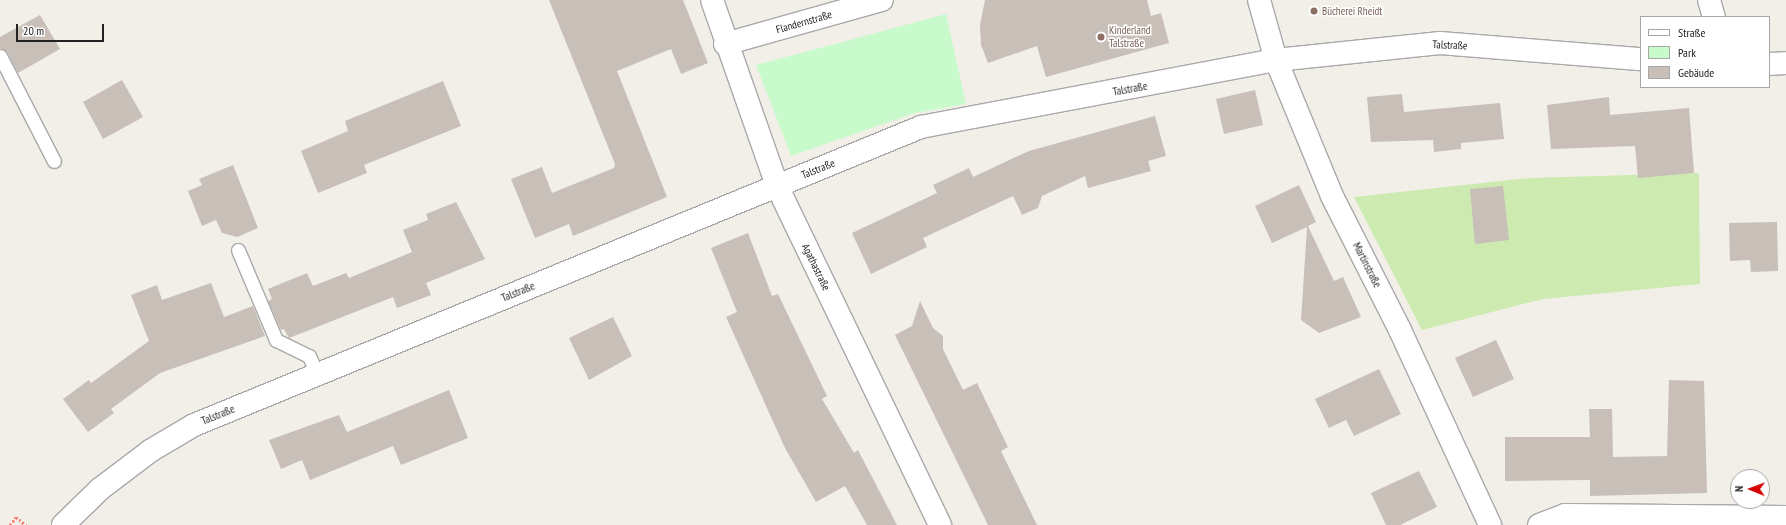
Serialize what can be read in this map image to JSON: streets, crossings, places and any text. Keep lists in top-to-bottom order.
{
  "streets": {
    "street": [
      "Flandernstraße",
      "Talstraße",
      "Martinstraße",
      "Agathastraße"
    ]
  },
  "crossings": [
    ["Flandernstraße", "Agathastraße"],
    ["Talstraße", "Martinstraße"],
    ["Talstraße", "Agathastraße"]
  ],
  "places": ["Bücherei Rheidt", "Kinderland Talstraße"],
  "legend": ["Straße", "Park", "Gebäude"],
  "scale_bar": "20 m",
  "north": "left"
}
